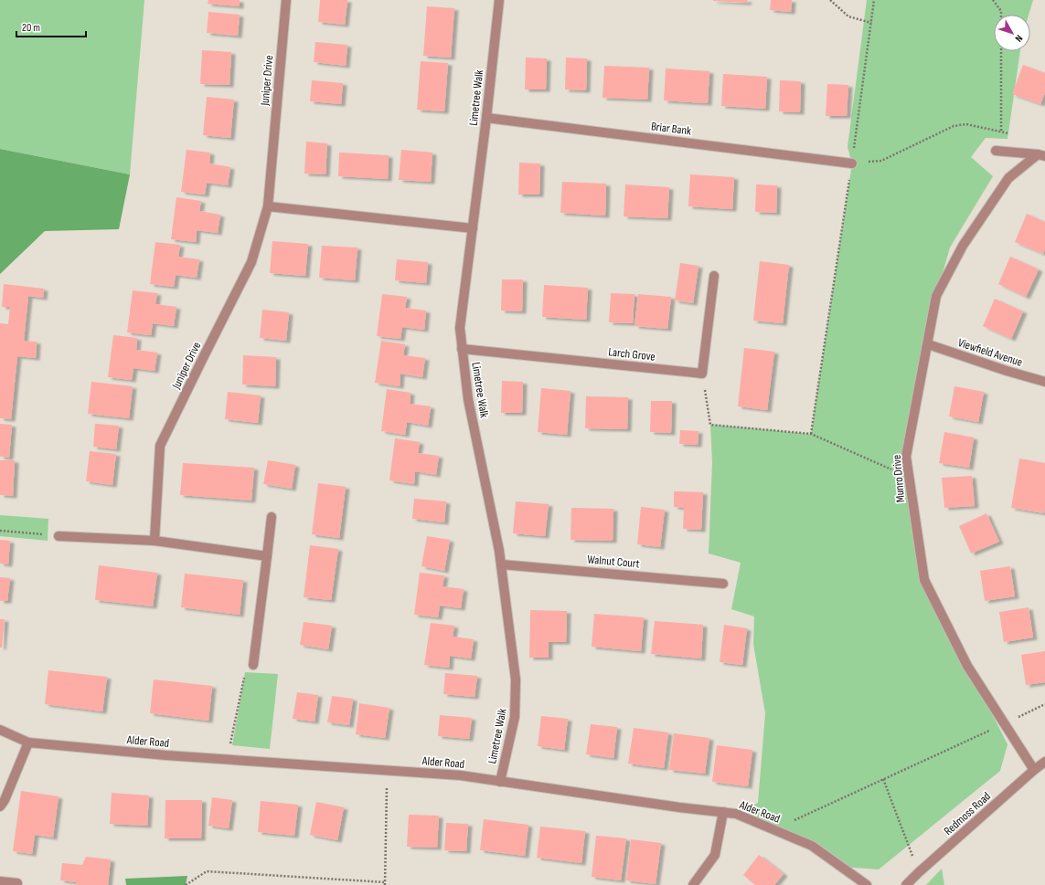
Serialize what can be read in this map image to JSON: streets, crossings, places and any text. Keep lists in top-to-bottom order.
{
  "streets": {
    "street": [
      "Juniper Drive",
      "Limetree Walk",
      "Briar Bank",
      "Viewfield Avenue",
      "Larch Grove",
      "Munro Drive",
      "Walnut Court",
      "Alder Road",
      "Redmoss Road"
    ]
  },
  "crossings": [
    ["Limetree Walk", "Briar Bank"],
    ["Limetree Walk", "Larch Grove"],
    ["Limetree Walk", "Walnut Court"],
    ["Limetree Walk", "Alder Road"],
    ["Viewfield Avenue", "Munro Drive"],
    ["Munro Drive", "Redmoss Road"]
  ],
  "scale_bar": "20 m",
  "north": "bottom right"
}
